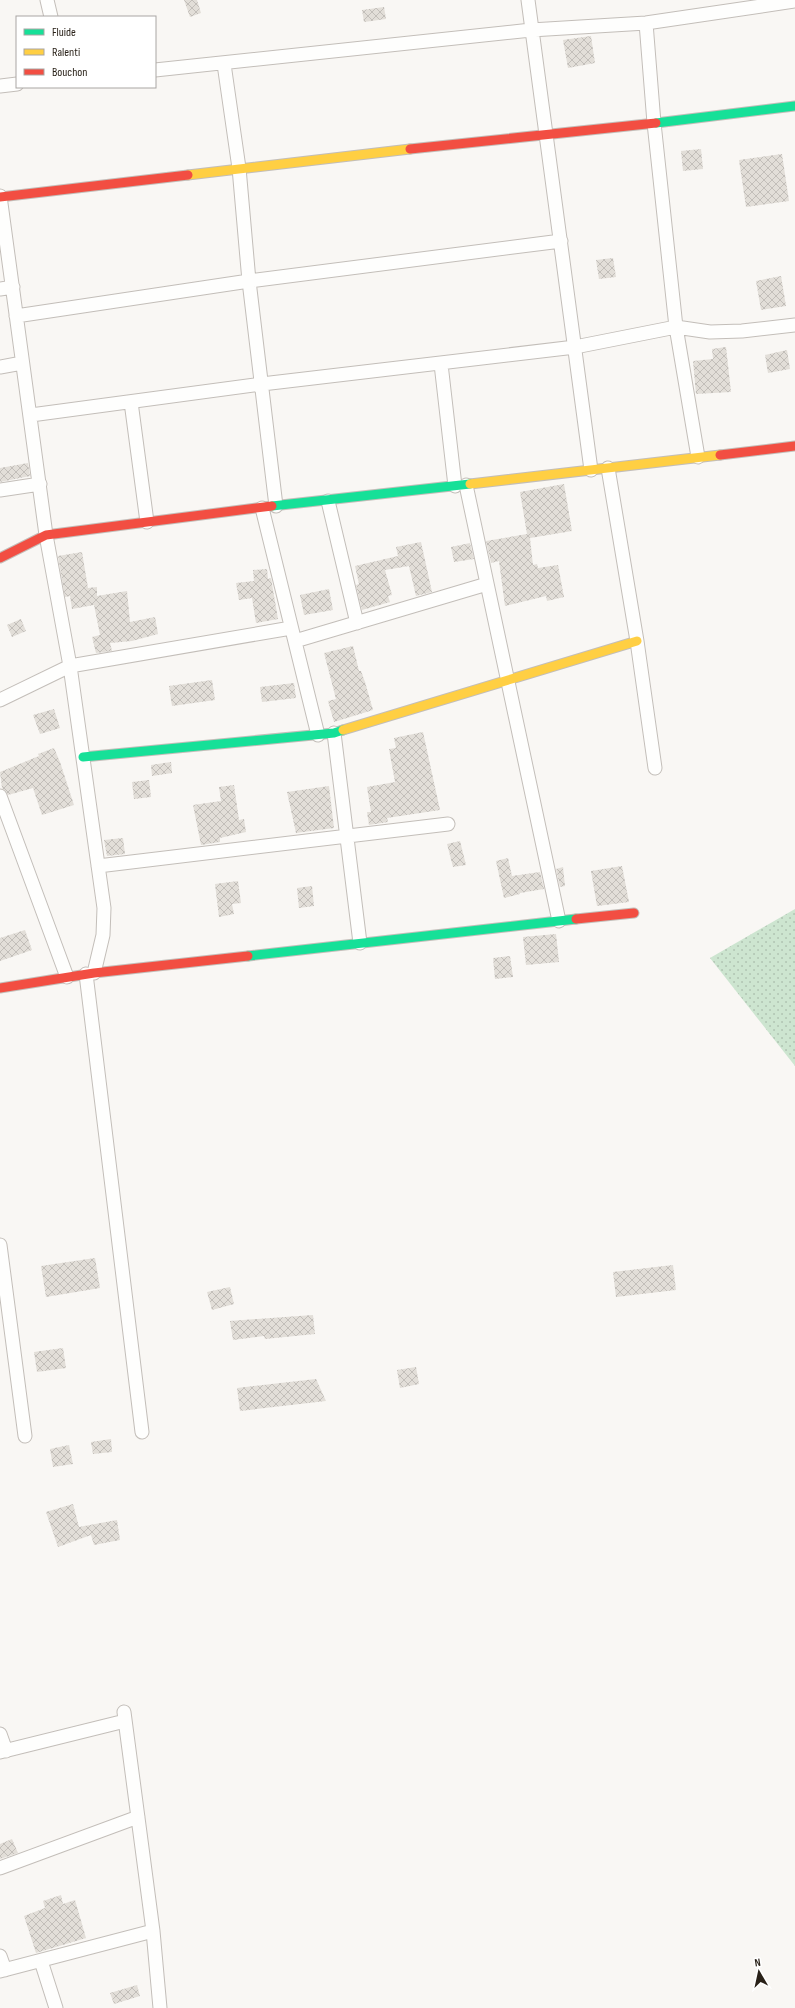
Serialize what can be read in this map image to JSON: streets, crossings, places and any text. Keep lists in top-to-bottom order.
{
  "legend": ["Fluide", "Ralenti", "Bouchon"],
  "north": "top"
}
